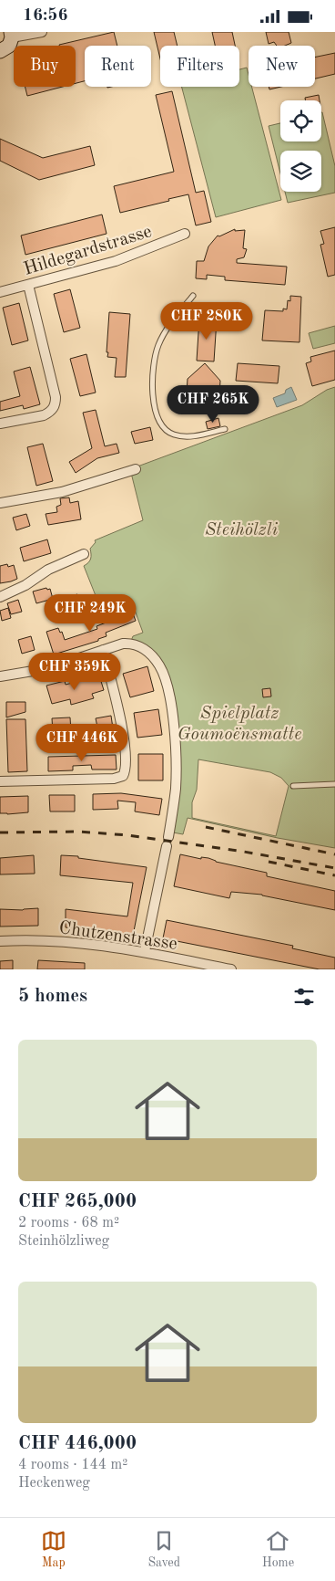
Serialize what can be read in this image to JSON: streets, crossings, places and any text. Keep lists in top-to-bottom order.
{
  "streets": {
    "street": ["Hildegardstrasse", "Chutzenstrasse"]
  },
  "parks": ["Steihölzli", "Spielplatz Goumoënsmatte"],
  "page": {
    "status": "16:56",
    "chip": [
      "Buy",
      "Rent",
      "Filters",
      "New"
    ],
    "price": [
      "CHF 280K",
      "CHF 265K",
      "CHF 249K",
      "CHF 359K",
      "CHF 446K"
    ],
    "heading": "5 homes",
    "list": [
      {
        "name": "CHF 265,000",
        "note": "2 rooms · 68 m² · Steinhölzliweg"
      },
      {
        "name": "CHF 446,000",
        "note": "4 rooms · 144 m² · Heckenweg"
      }
    ],
    "tabs": ["Map", "Saved", "Home"]
  }
}
